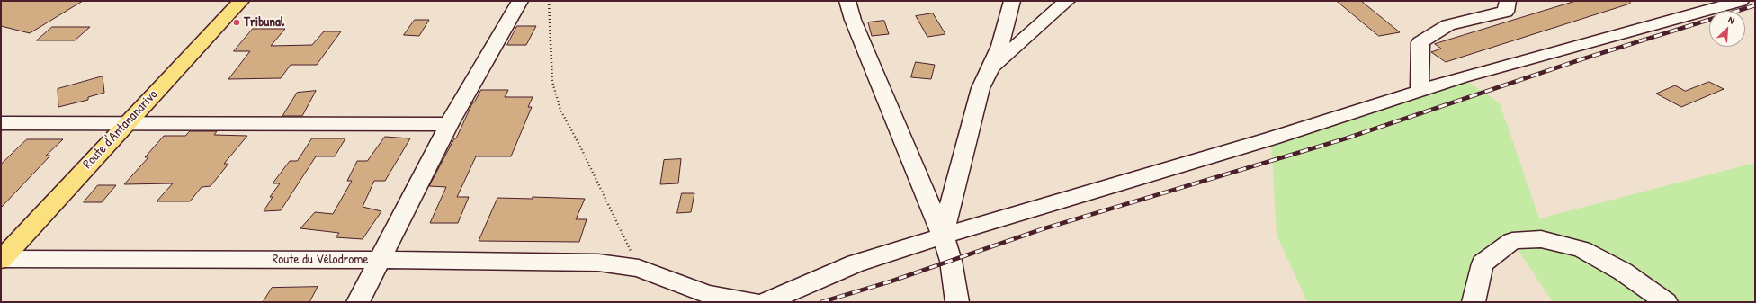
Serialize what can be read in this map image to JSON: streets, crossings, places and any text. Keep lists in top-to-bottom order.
{
  "streets": {
    "main road": ["Route d'Antananarivo"],
    "street": ["Route du Vélodrome"]
  },
  "crossings": [
    ["Route d'Antananarivo", "Route du Vélodrome"]
  ],
  "places": ["Tribunal"],
  "north": "top right"
}
